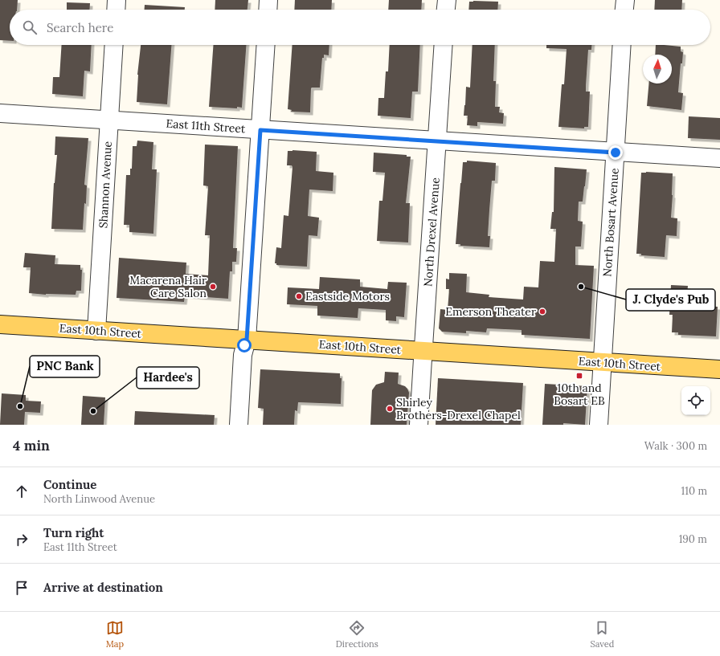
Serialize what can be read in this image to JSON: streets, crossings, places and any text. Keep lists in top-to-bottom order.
{
  "streets": {
    "main road": ["East 10th Street"],
    "street": [
      "East 11th Street",
      "Shannon Avenue",
      "North Bosart Avenue",
      "North Drexel Avenue"
    ]
  },
  "crossings": [
    ["East 11th Street", "Shannon Avenue"],
    ["East 11th Street", "North Bosart Avenue"],
    ["East 11th Street", "North Drexel Avenue"],
    ["Shannon Avenue", "East 10th Street"],
    ["North Bosart Avenue", "East 10th Street"],
    ["North Drexel Avenue", "East 10th Street"]
  ],
  "places": {
    "other": [
      "Macarena Hair Care Salon",
      "J. Clyde's Pub",
      "Eastside Motors",
      "Emerson Theater",
      "PNC Bank",
      "Shirley Brothers-Drexel Chapel",
      "Hardee's"
    ],
    "transit": ["10th and Bosart EB"]
  },
  "north": "top",
  "page": {
    "search": "Search here",
    "heading": ["4 min", "Walk · 300 m"],
    "list": [
      ["Continue", "North Linwood Avenue", "110 m"],
      ["Turn right", "East 11th Street", "190 m"],
      "Arrive at destination"
    ],
    "nav": ["Map", "Directions", "Saved"]
  }
}
